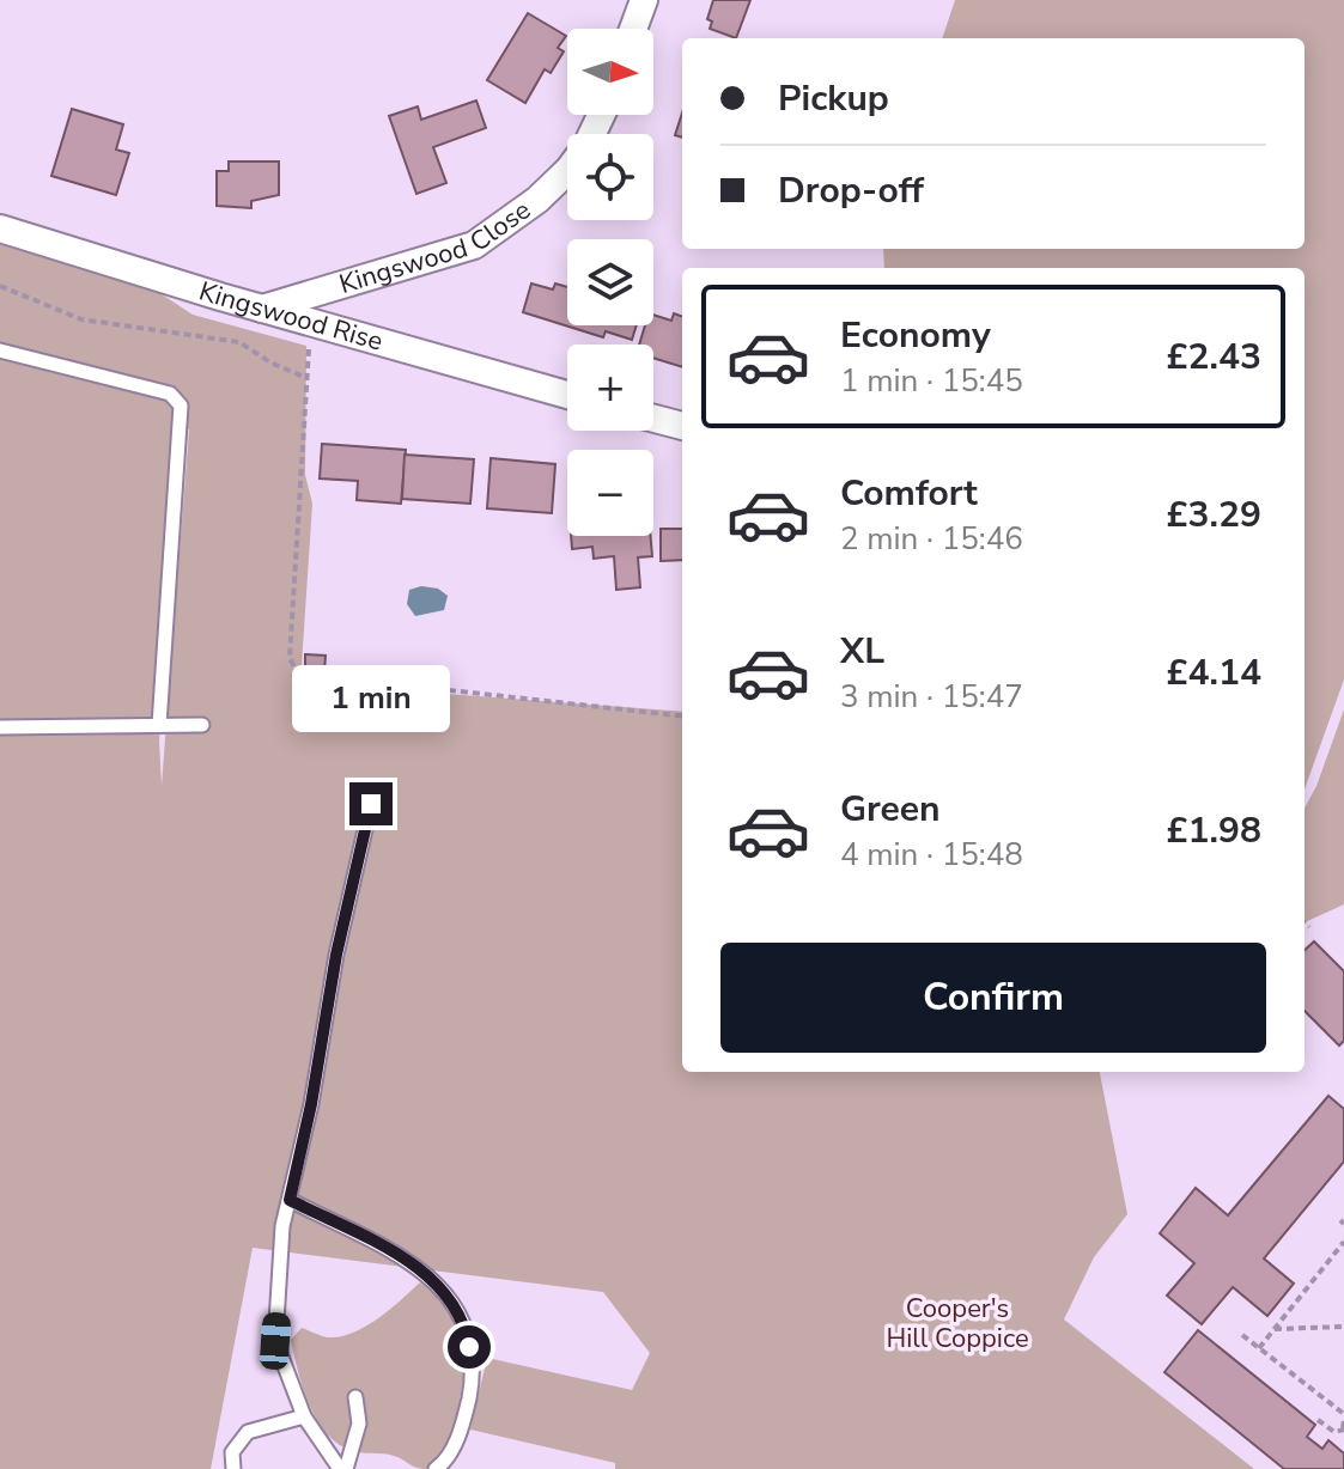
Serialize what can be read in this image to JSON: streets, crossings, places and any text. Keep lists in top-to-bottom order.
{
  "streets": {
    "street": ["Kingswood Close", "Kingswood Rise"]
  },
  "crossings": [
    ["Kingswood Close", "Kingswood Rise"]
  ],
  "parks": ["Cooper's Hill Coppice"],
  "north": "right",
  "page": {
    "map_buttons": ["+", "−"],
    "banner": ["Pickup", "Drop-off"],
    "list": [
      {
        "name": "Economy",
        "note": "1 min · 15:45",
        "value": "£2.43"
      },
      {
        "name": "Comfort",
        "note": "2 min · 15:46",
        "value": "£3.29"
      },
      {
        "name": "XL",
        "note": "3 min · 15:47",
        "value": "£4.14"
      },
      {
        "name": "Green",
        "note": "4 min · 15:48",
        "value": "£1.98"
      }
    ],
    "bubble": "1 min",
    "buttons": "Confirm"
  }
}
